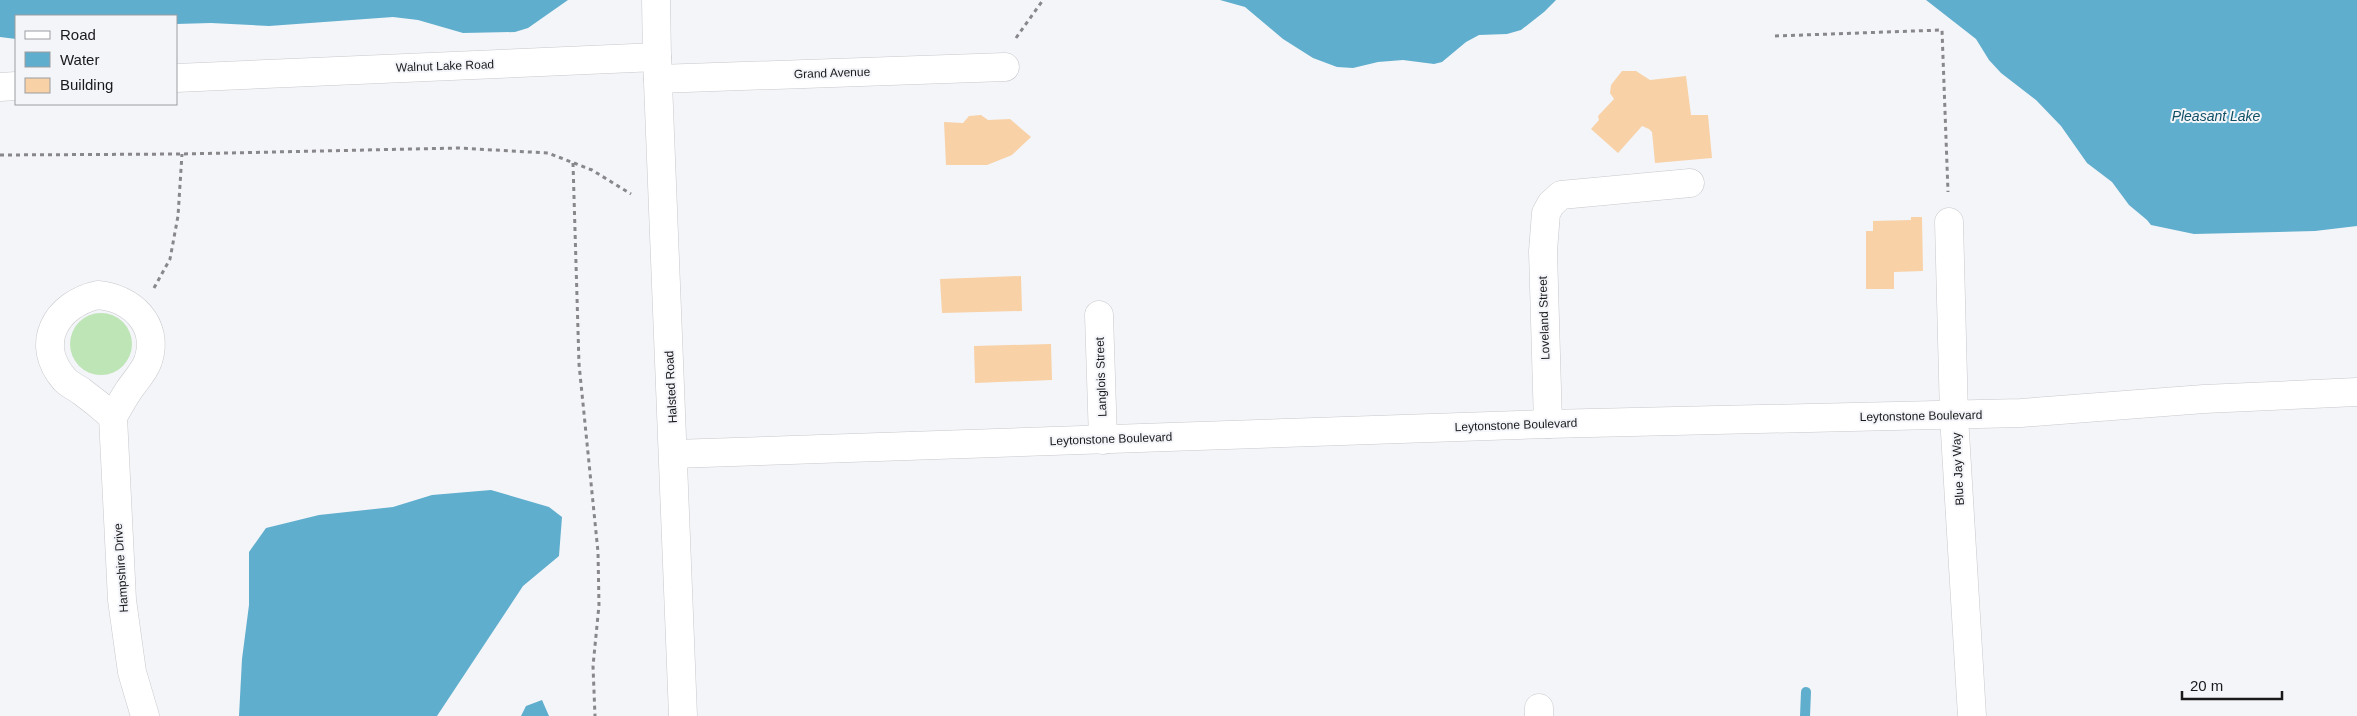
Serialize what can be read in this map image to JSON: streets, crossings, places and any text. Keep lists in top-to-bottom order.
{
  "streets": {
    "street": [
      "Walnut Lake Road",
      "Grand Avenue",
      "Loveland Street",
      "Langlois Street",
      "Halsted Road",
      "Leytonstone Boulevard",
      "Blue Jay Way",
      "Hampshire Drive"
    ]
  },
  "crossings": [
    ["Walnut Lake Road", "Grand Avenue"],
    ["Walnut Lake Road", "Halsted Road"],
    ["Grand Avenue", "Halsted Road"],
    ["Loveland Street", "Leytonstone Boulevard"],
    ["Langlois Street", "Leytonstone Boulevard"],
    ["Halsted Road", "Leytonstone Boulevard"],
    ["Leytonstone Boulevard", "Blue Jay Way"]
  ],
  "water": ["Pleasant Lake"],
  "legend": ["Road", "Water", "Building"],
  "scale_bar": "20 m"
}
